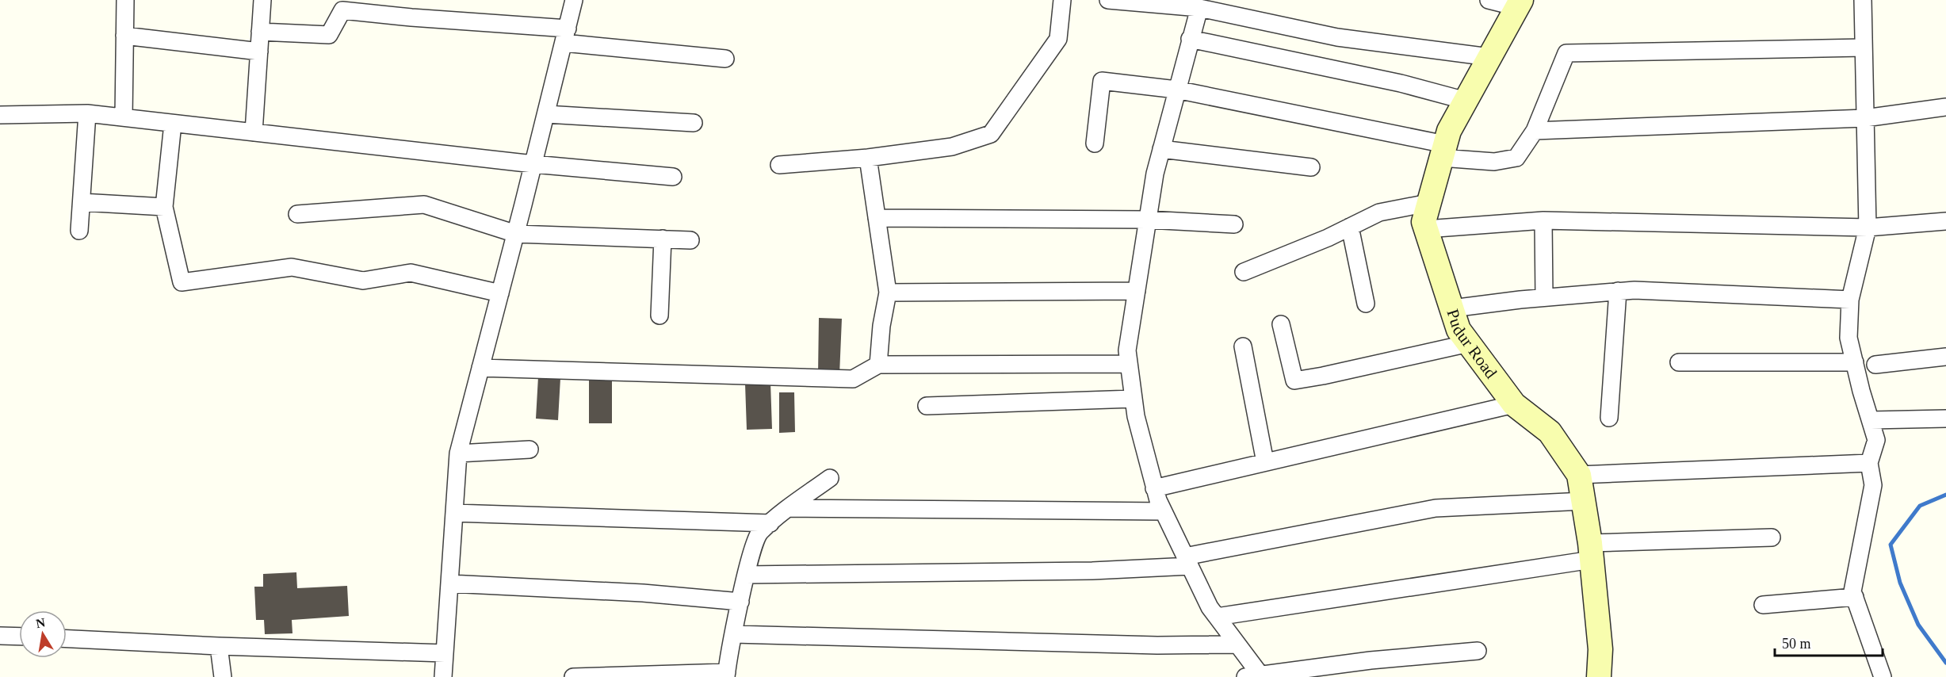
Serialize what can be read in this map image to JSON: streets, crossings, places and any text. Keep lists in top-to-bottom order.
{
  "streets": {
    "street": ["Pudur Road"]
  },
  "scale_bar": "50 m",
  "north": "top"
}
